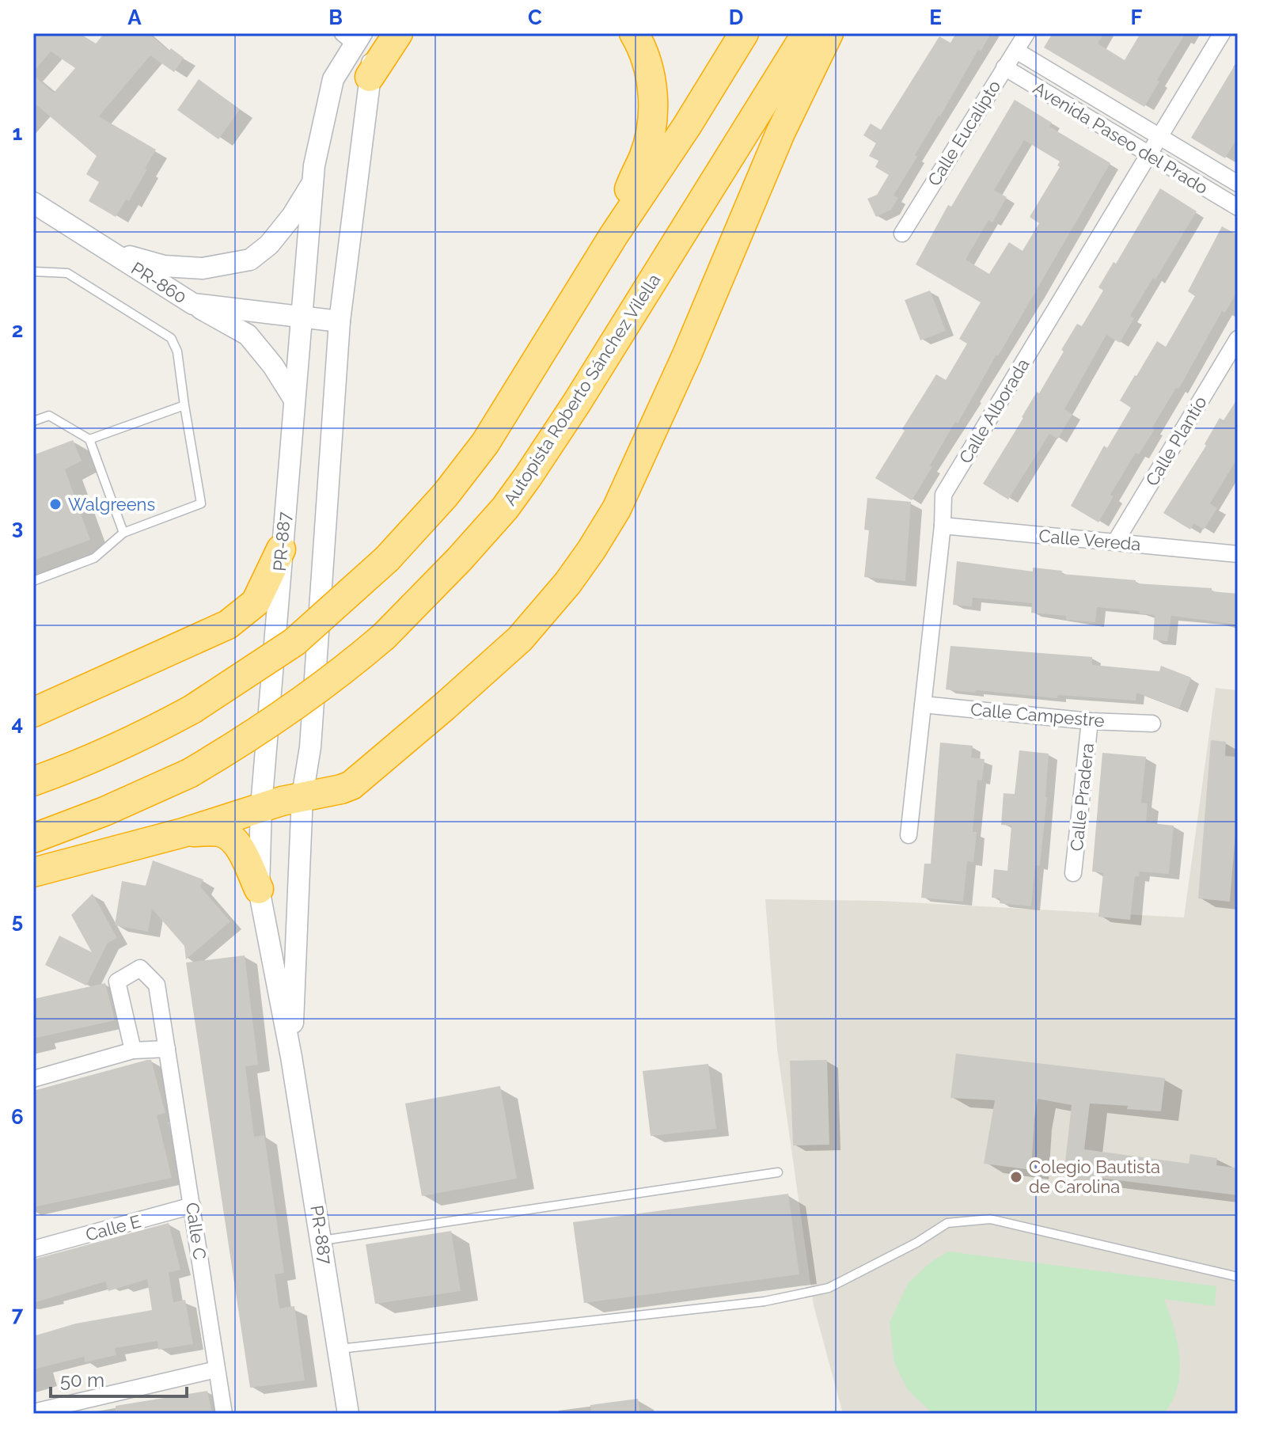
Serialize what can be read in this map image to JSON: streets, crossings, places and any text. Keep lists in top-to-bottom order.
{
  "streets": {
    "highway": ["Autopista Roberto Sánchez Vilella"],
    "street": [
      "Calle Eucalipto",
      "Avenida Paseo del Prado",
      "PR-860",
      "Calle Alborada",
      "Calle Plantío",
      "Calle Vereda",
      "PR-887",
      "Calle Campestre",
      "Calle Pradera",
      "Calle E",
      "Calle C"
    ]
  },
  "crossings": [
    ["Calle Eucalipto", "Avenida Paseo del Prado"],
    ["Avenida Paseo del Prado", "Calle Alborada"],
    ["PR-860", "PR-887"],
    ["Calle Alborada", "Calle Vereda"],
    ["Calle Alborada", "Calle Campestre"],
    ["Calle Plantío", "Calle Vereda"],
    ["Calle Campestre", "Calle Pradera"],
    ["Calle E", "Calle C"]
  ],
  "places": ["Walgreens", "Colegio Bautista de Carolina"],
  "scale_bar": "50 m",
  "grid": {
    "columns": [
      "A",
      "B",
      "C",
      "D",
      "E",
      "F"
    ],
    "rows": [
      "1",
      "2",
      "3",
      "4",
      "5",
      "6",
      "7"
    ]
  }
}
